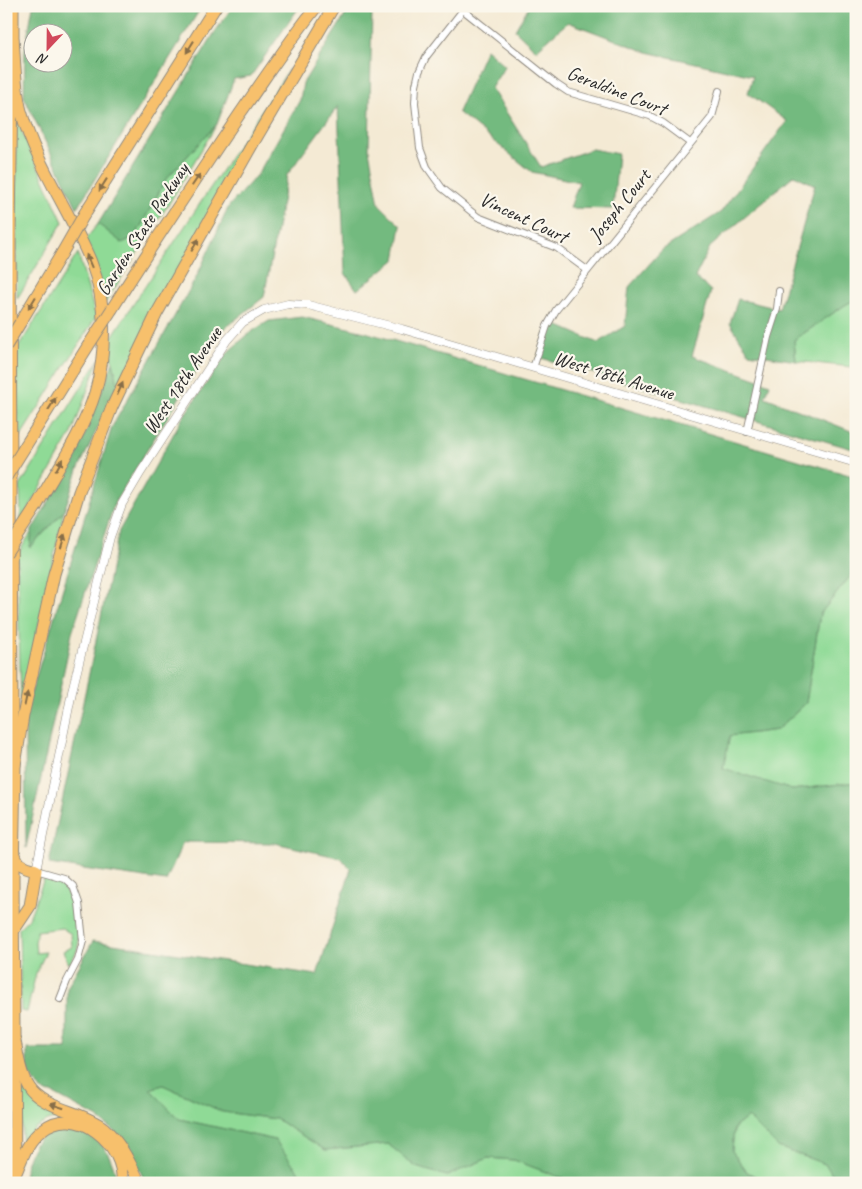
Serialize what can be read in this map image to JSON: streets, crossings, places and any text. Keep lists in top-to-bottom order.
{
  "streets": {
    "highway": ["Garden State Parkway"],
    "street": [
      "Geraldine Court",
      "Joseph Court",
      "Vincent Court",
      "West 18th Avenue"
    ]
  },
  "crossings": [
    ["Geraldine Court", "Joseph Court"],
    ["Geraldine Court", "Vincent Court"],
    ["Joseph Court", "Vincent Court"],
    ["Joseph Court", "West 18th Avenue"]
  ],
  "north": "bottom"
}
